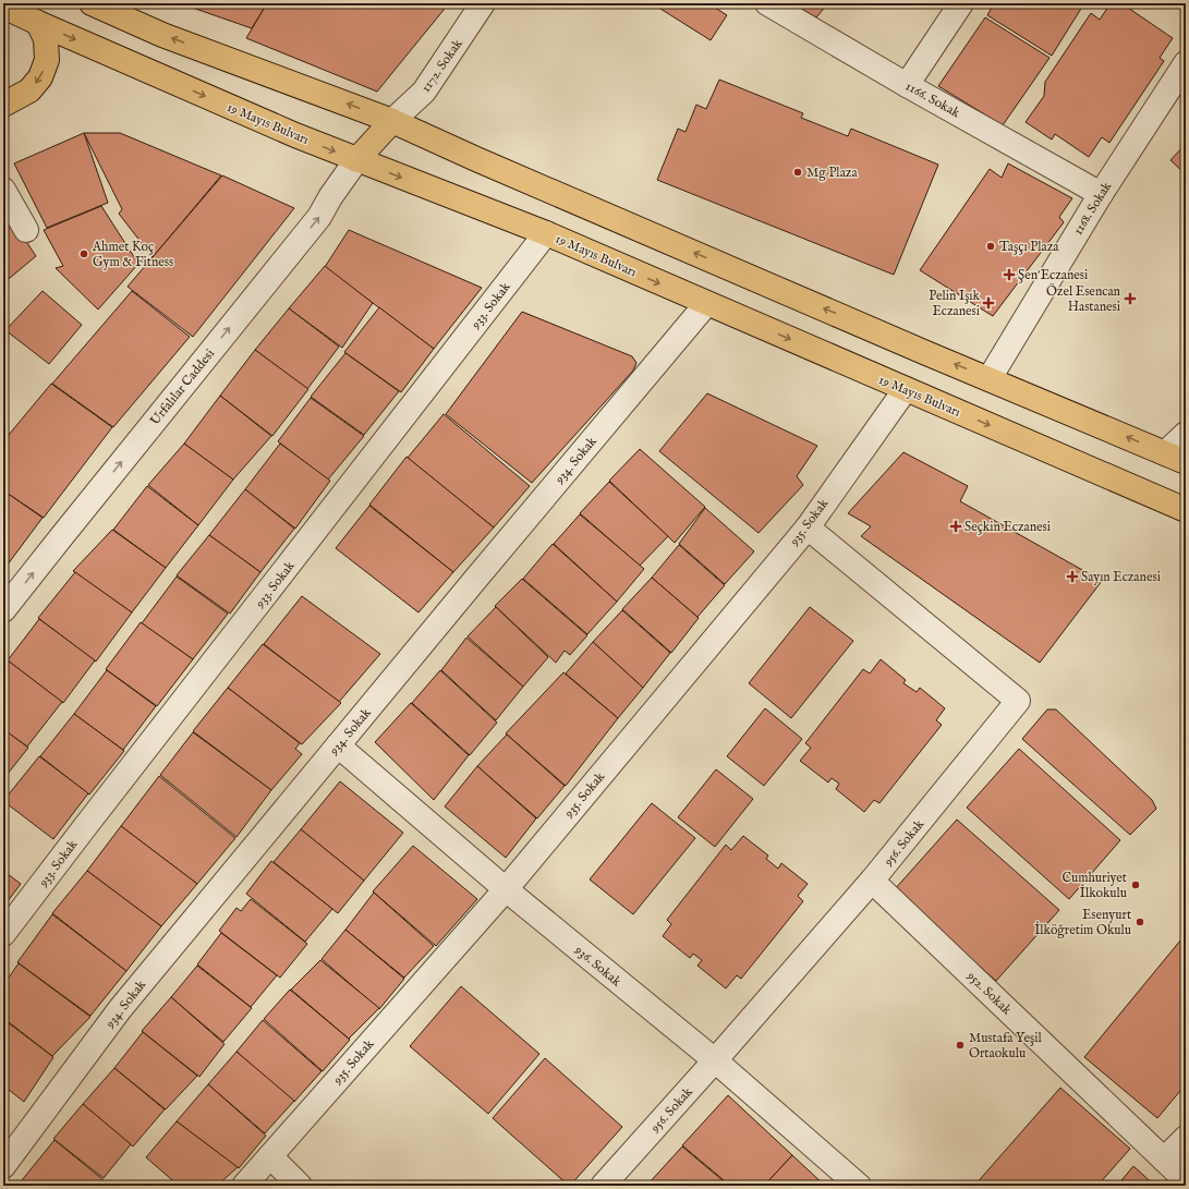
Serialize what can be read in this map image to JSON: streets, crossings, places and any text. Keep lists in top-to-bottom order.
{
  "streets": {
    "main road": ["19 Mayıs Bulvarı"],
    "street": [
      "1172. Sokak",
      "1166. Sokak",
      "1168. Sokak",
      "933. Sokak",
      "Urfalılar Caddesi",
      "934. Sokak",
      "935. Sokak",
      "956. Sokak",
      "936. Sokak",
      "952. Sokak"
    ]
  },
  "crossings": [
    ["1166. Sokak", "1168. Sokak"],
    ["19 Mayıs Bulvarı", "933. Sokak"],
    ["19 Mayıs Bulvarı", "Urfalılar Caddesi"],
    ["19 Mayıs Bulvarı", "934. Sokak"],
    ["19 Mayıs Bulvarı", "935. Sokak"],
    ["934. Sokak", "936. Sokak"],
    ["935. Sokak", "956. Sokak"],
    ["935. Sokak", "936. Sokak"],
    ["956. Sokak", "936. Sokak"],
    ["956. Sokak", "952. Sokak"]
  ],
  "one_way": ["Urfalılar Caddesi"],
  "places": {
    "other": [
      "Mg Plaza",
      "Taşçı Plaza",
      "Ahmet Koç Gym & Fitness",
      "Cumhuriyet İlkokulu",
      "Esenyurt İlköğretim Okulu",
      "Mustafa Yeşil Ortaokulu"
    ],
    "health": [
      "Şen Eczanesi",
      "Özel Esencan Hastanesi",
      "Pelin Işık Eczanesi",
      "Seçkin Eczanesi",
      "Sayın Eczanesi"
    ]
  }
}
